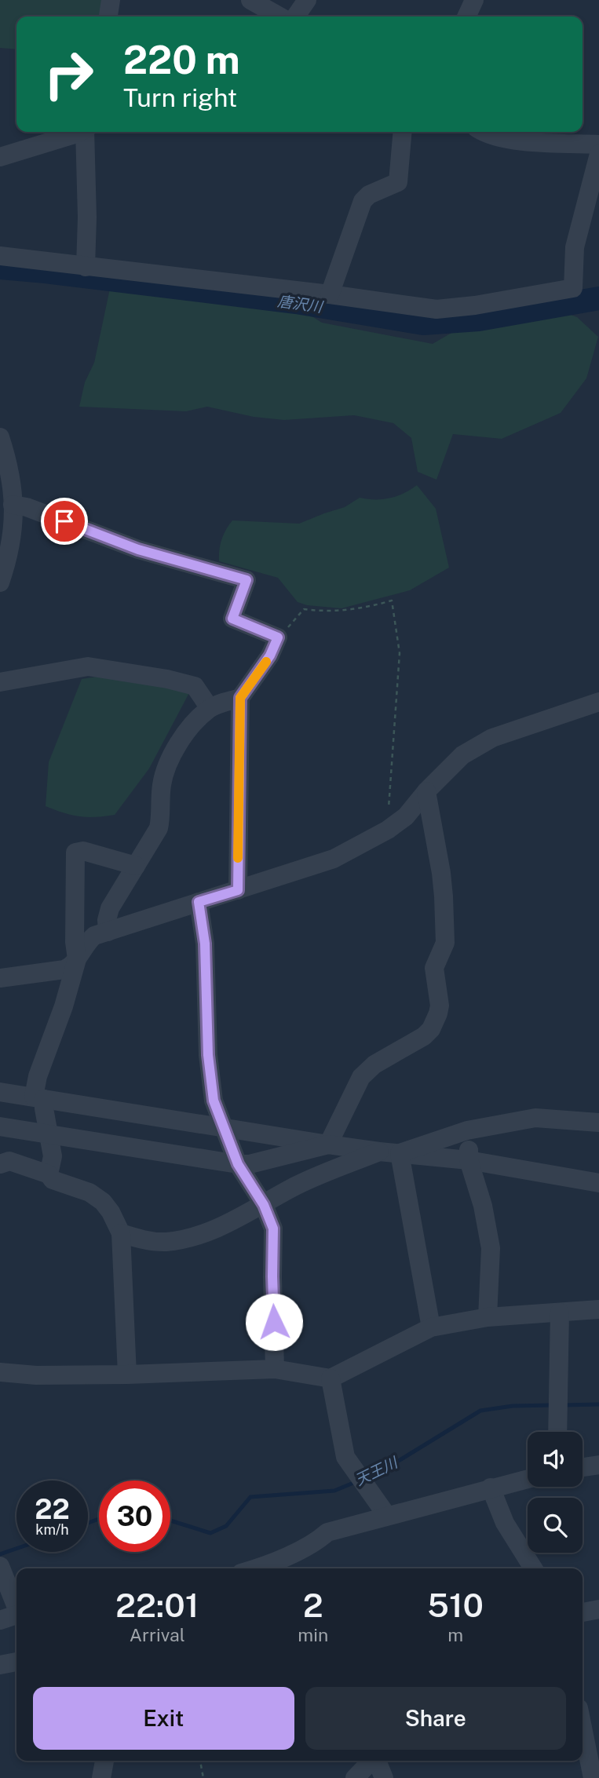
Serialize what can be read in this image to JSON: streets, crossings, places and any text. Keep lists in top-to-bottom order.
{
  "water": ["唐沢川", "天王川"],
  "page": {
    "turn": ["220 m", "Turn right"],
    "speed": "22 km/h",
    "limit": "30",
    "eta": [
      "22:01",
      "Arrival",
      "2",
      "min",
      "510",
      "m"
    ],
    "buttons": ["Exit", "Share"]
  }
}
